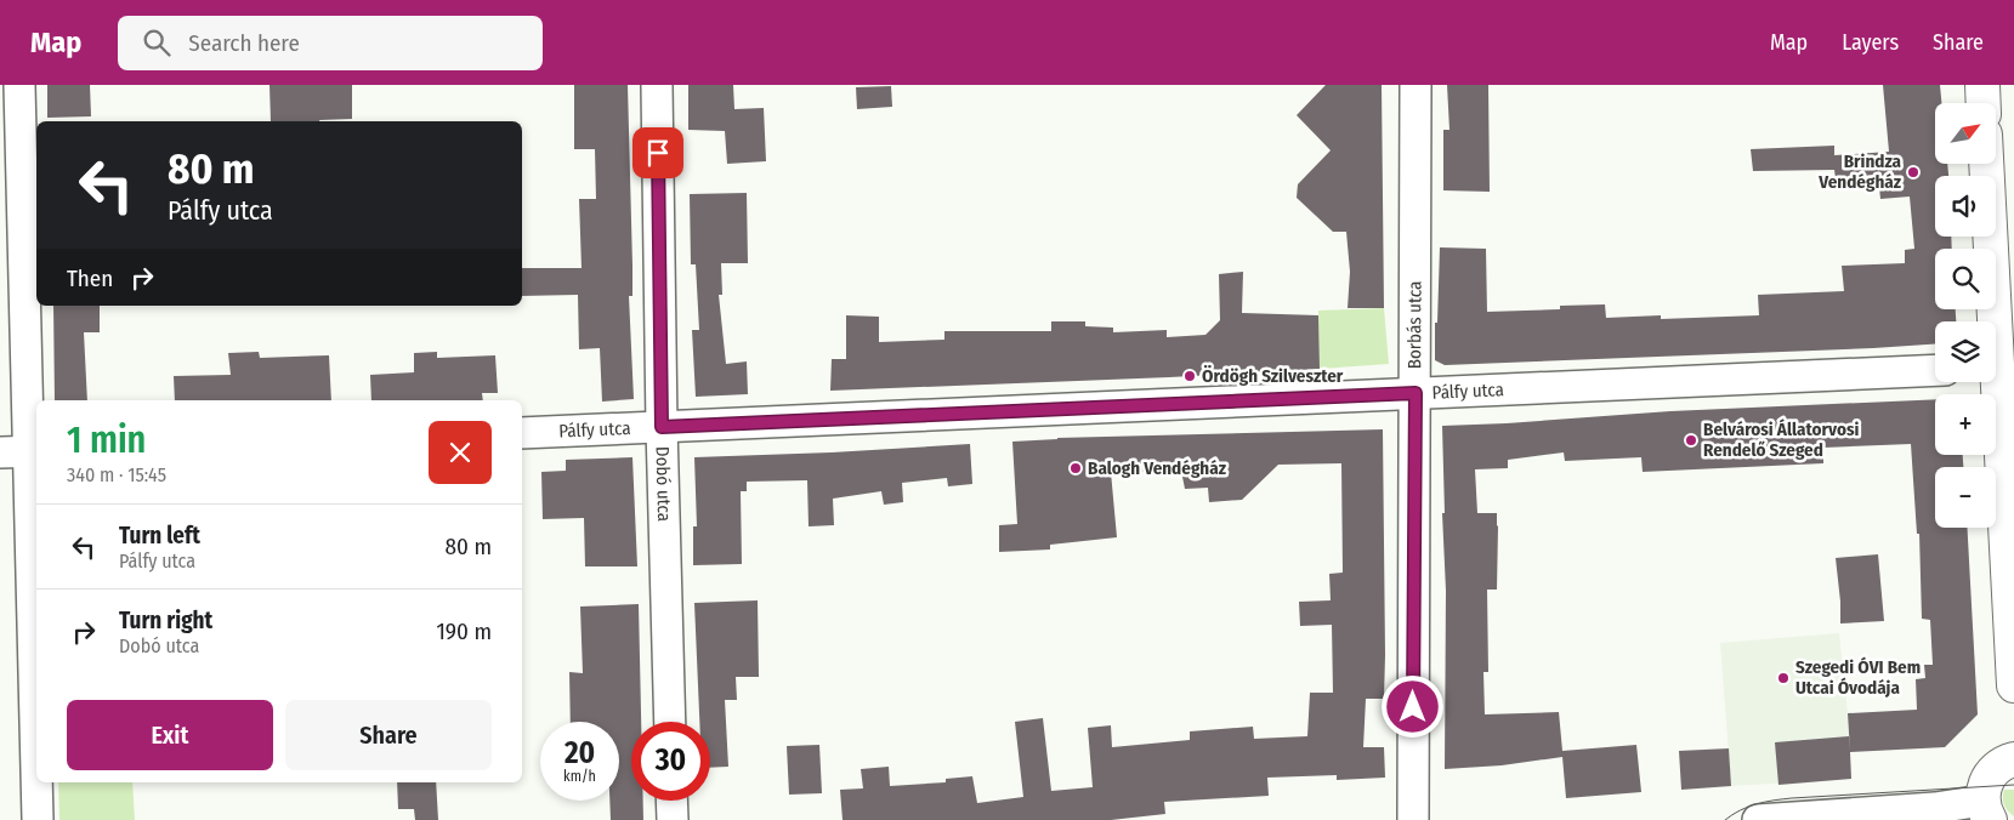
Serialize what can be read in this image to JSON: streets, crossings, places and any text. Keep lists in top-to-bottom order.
{
  "streets": {
    "street": ["Borbás utca", "Pálfy utca", "Dobó utca"]
  },
  "crossings": [
    ["Borbás utca", "Pálfy utca"],
    ["Pálfy utca", "Dobó utca"]
  ],
  "places": [
    "Brindza Vendégház",
    "Ördögh Szilveszter",
    "Belvárosi Állatorvosi Rendelő Szeged",
    "Balogh Vendégház",
    "Szegedi ÓVI Bem Utcai Óvodája"
  ],
  "north": "top right",
  "page": {
    "header": "Map",
    "search": "Search here",
    "nav": ["Map", "Layers", "Share"],
    "map_buttons": ["+", "−"],
    "turn": ["80 m", "Pálfy utca"],
    "then": "Then",
    "heading": ["1 min", "340 m · 15:45"],
    "list": [
      {
        "name": "Turn left",
        "note": "Pálfy utca",
        "value": "80 m"
      },
      {
        "name": "Turn right",
        "note": "Dobó utca",
        "value": "190 m"
      }
    ],
    "buttons": ["Exit", "Share"],
    "speed": "20 km/h",
    "limit": "30"
  }
}
